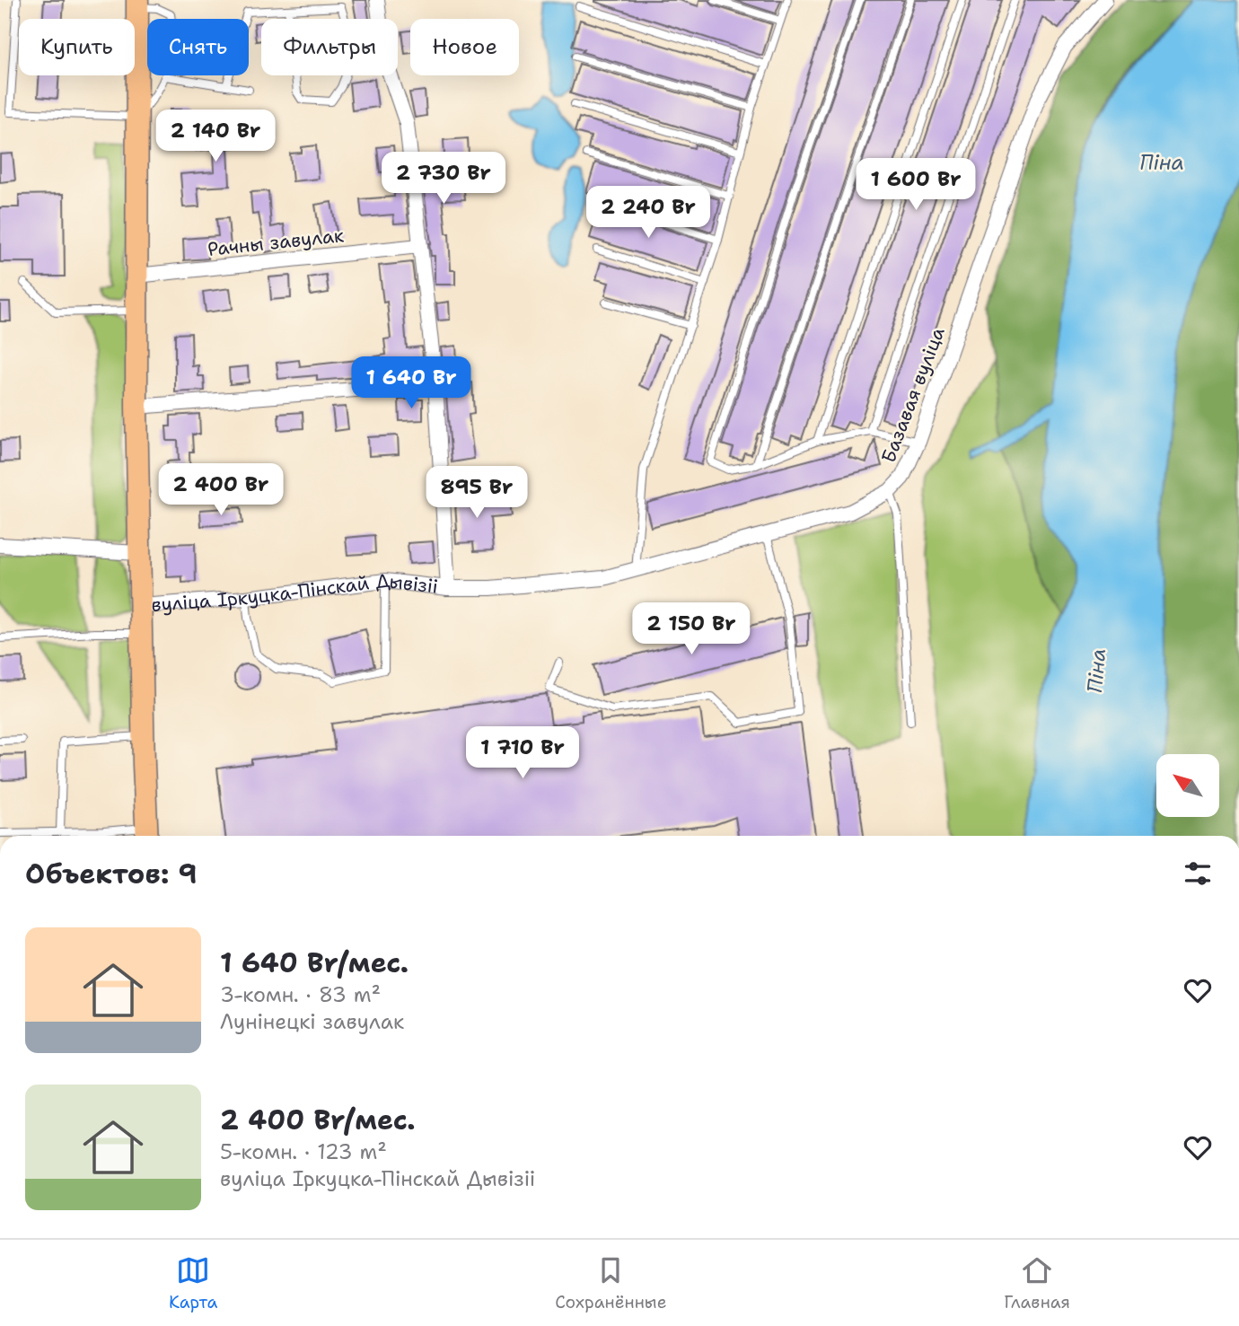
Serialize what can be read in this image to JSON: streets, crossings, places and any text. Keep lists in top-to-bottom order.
{
  "streets": {
    "main road": ["вуліца Іркуцка-Пінскай Дывізіі"],
    "street": ["Рачны завулак", "Базавая вуліца"]
  },
  "crossings": [
    ["Рачны завулак", "вуліца Іркуцка-Пінскай Дывізіі"],
    ["Базавая вуліца", "вуліца Іркуцка-Пінскай Дывізіі"]
  ],
  "water": ["Піна"],
  "north": "top left",
  "page": {
    "chip": [
      "Купить",
      "Снять",
      "Фильтры",
      "Новое"
    ],
    "price": [
      "2 140 Br",
      "2 730 Br",
      "1 600 Br",
      "2 240 Br",
      "1 640 Br",
      "2 400 Br",
      "895 Br",
      "2 150 Br",
      "1 710 Br"
    ],
    "heading": "Объектов: 9",
    "list": [
      {
        "name": "1 640 Br/мес.",
        "note": "3-комн. · 83 m² · Лунінецкі завулак"
      },
      {
        "name": "2 400 Br/мес.",
        "note": "5-комн. · 123 m² · вуліца Іркуцка-Пінскай Дывізіі"
      }
    ],
    "tabs": ["Карта", "Сохранённые", "Главная"]
  }
}
